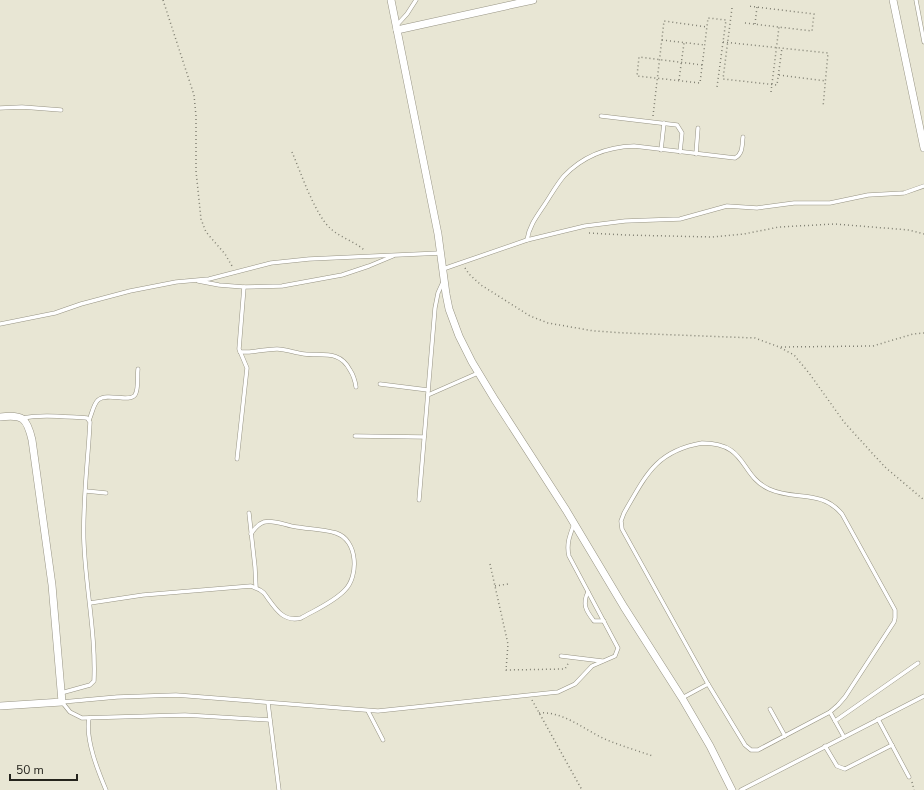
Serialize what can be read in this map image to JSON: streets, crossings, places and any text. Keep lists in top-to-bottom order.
{
  "scale_bar": "50 m"
}
